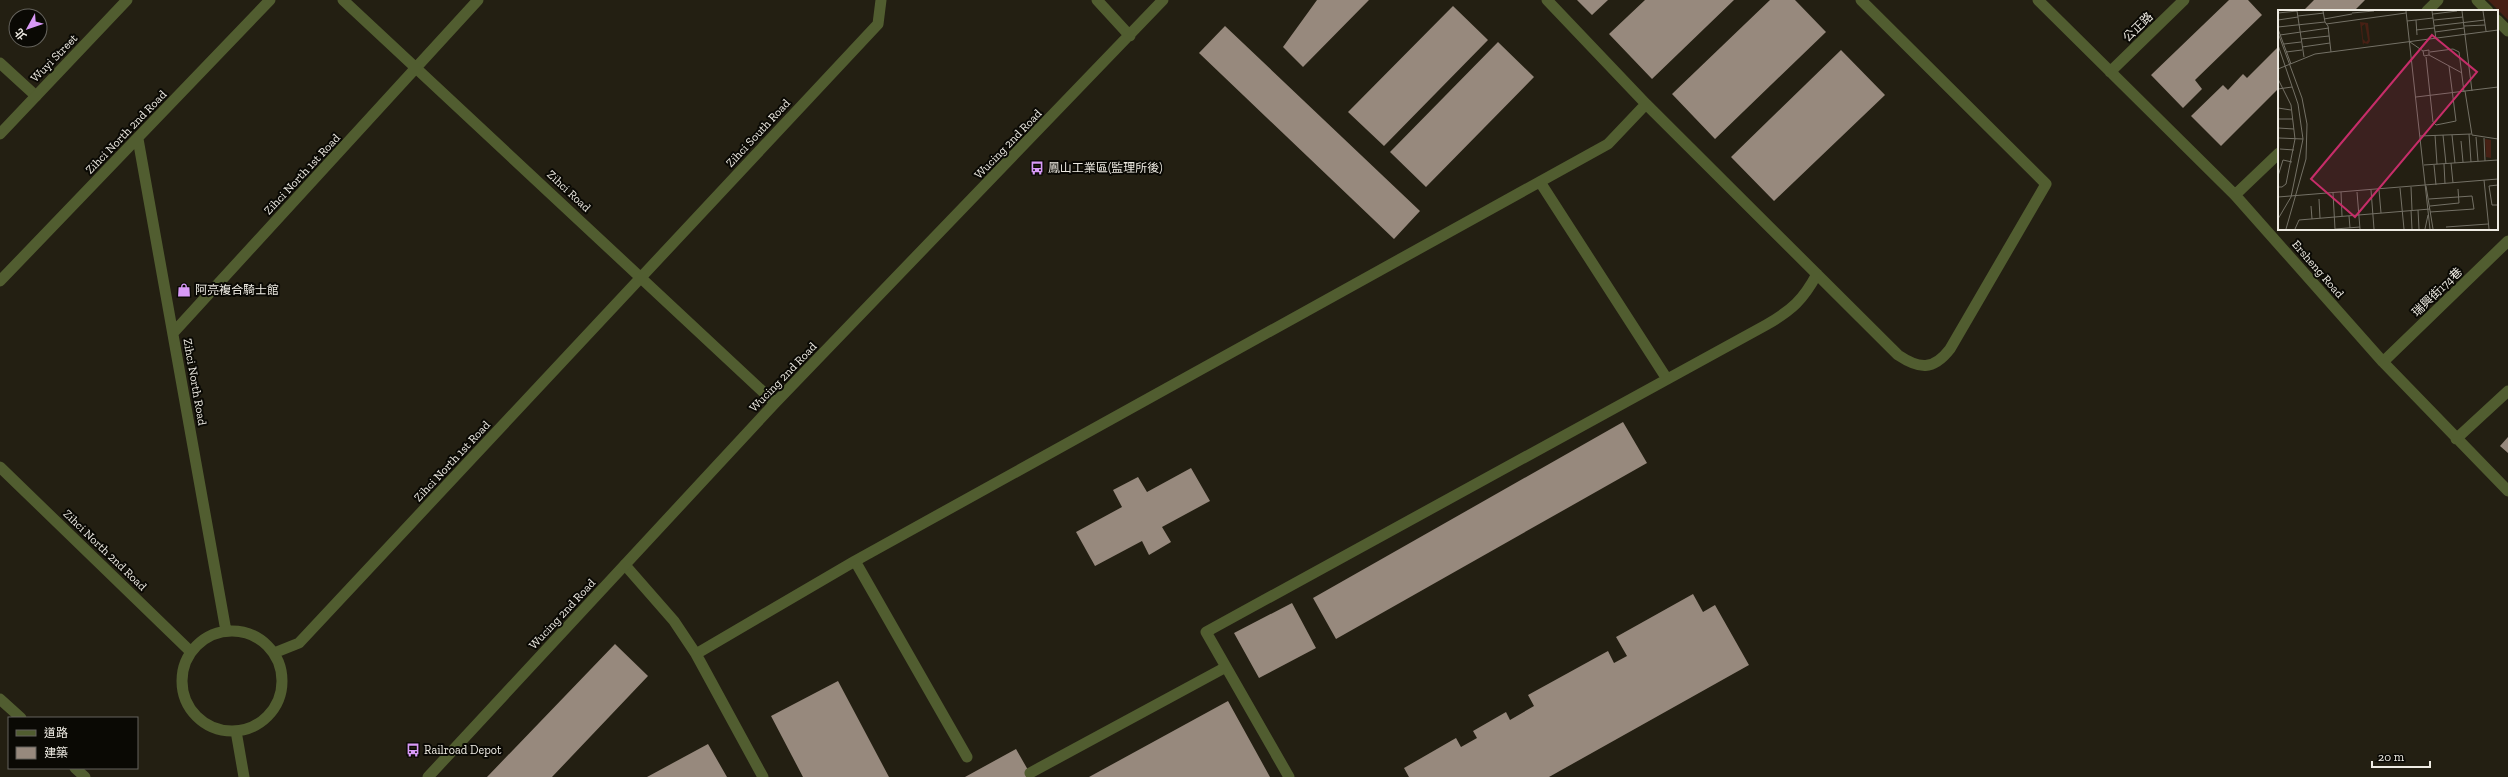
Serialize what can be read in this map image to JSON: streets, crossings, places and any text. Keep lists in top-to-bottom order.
{
  "streets": {
    "street": [
      "公正路",
      "Wuyi Street",
      "Zihci North 2nd Road",
      "Zihci South Road",
      "Wucing 2nd Road",
      "Zihci North 1st Road",
      "Zihci Road",
      "Ersheng Road",
      "瑞興街174巷",
      "Zihci North Road"
    ]
  },
  "crossings": [
    ["公正路", "Ersheng Road"],
    ["Zihci North 2nd Road", "Zihci North 1st Road"],
    ["Zihci North 2nd Road", "Zihci North Road"],
    ["Zihci South Road", "Zihci North 1st Road"],
    ["Zihci South Road", "Zihci Road"],
    ["Wucing 2nd Road", "Zihci Road"],
    ["Zihci North 1st Road", "Zihci Road"],
    ["Zihci North 1st Road", "Zihci North Road"],
    ["Ersheng Road", "瑞興街174巷"]
  ],
  "places": {
    "bus stop": ["鳳山工業區(監理所後)", "Railroad Depot"],
    "shop": ["阿亮複合騎士館"]
  },
  "legend": ["道路", "建築"],
  "scale_bar": "20 m",
  "north": "bottom left"
}
